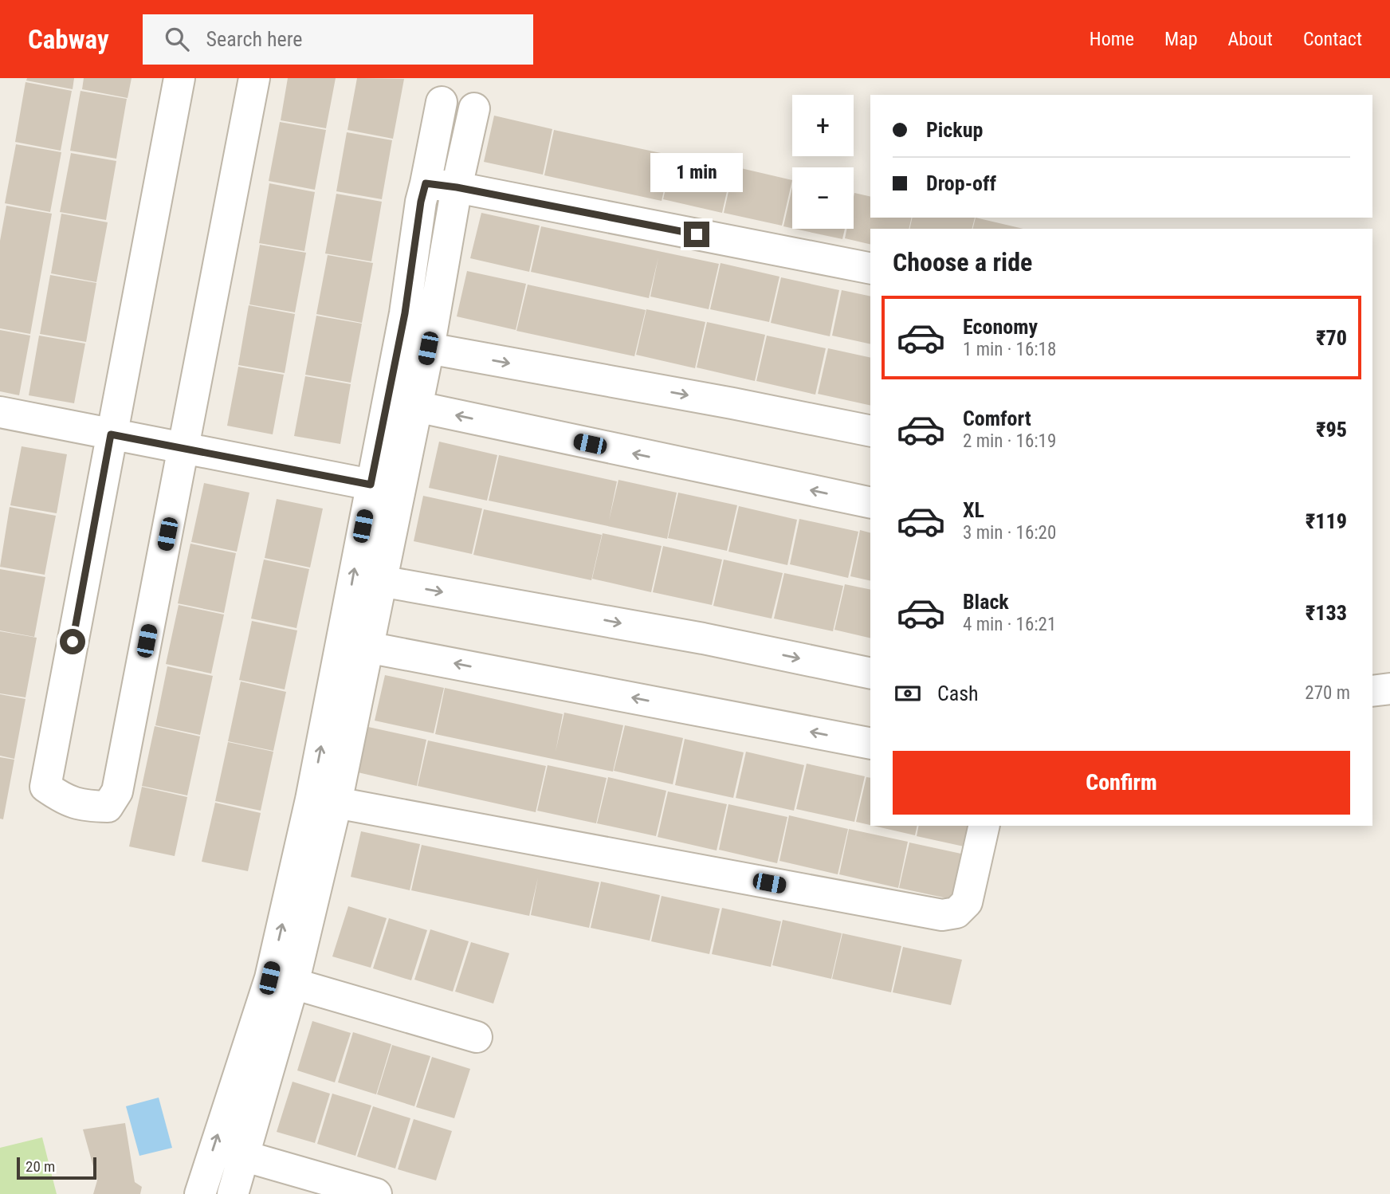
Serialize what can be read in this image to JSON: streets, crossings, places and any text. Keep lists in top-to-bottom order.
{
  "scale_bar": "20 m",
  "page": {
    "header": "Cabway",
    "search": "Search here",
    "nav": [
      "Home",
      "Map",
      "About",
      "Contact"
    ],
    "map_buttons": ["+", "−"],
    "banner": ["Pickup", "Drop-off"],
    "bubble": "1 min",
    "heading": "Choose a ride",
    "list": [
      {
        "name": "Economy",
        "note": "1 min · 16:18",
        "value": "₹70"
      },
      {
        "name": "Comfort",
        "note": "2 min · 16:19",
        "value": "₹95"
      },
      {
        "name": "XL",
        "note": "3 min · 16:20",
        "value": "₹119"
      },
      {
        "name": "Black",
        "note": "4 min · 16:21",
        "value": "₹133"
      }
    ],
    "pay": ["Cash", "270 m"],
    "buttons": "Confirm",
    "scale": "20 m"
  }
}
